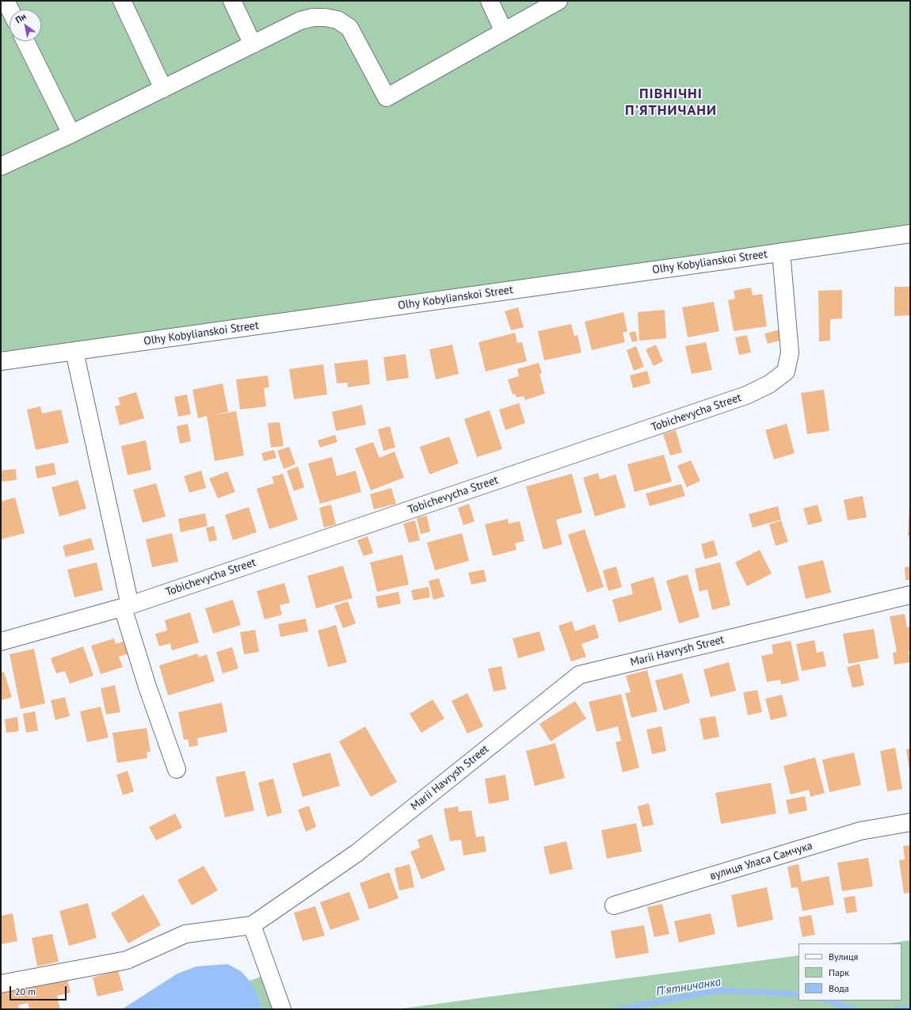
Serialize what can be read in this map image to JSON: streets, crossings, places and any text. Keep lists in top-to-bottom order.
{
  "streets": {
    "street": [
      "Olhy Kobylianskoi Street",
      "Tobichevycha Street",
      "Marii Havrysh Street",
      "вулиця Уласа Самчука"
    ]
  },
  "crossings": [
    ["Olhy Kobylianskoi Street", "Tobichevycha Street"]
  ],
  "districts": ["ПІВНІЧНІ П'ЯТНИЧАНИ"],
  "water": ["П'ятничанка"],
  "legend": ["Вулиця", "Парк", "Вода"],
  "scale_bar": "20 m",
  "north": "top left"
}
